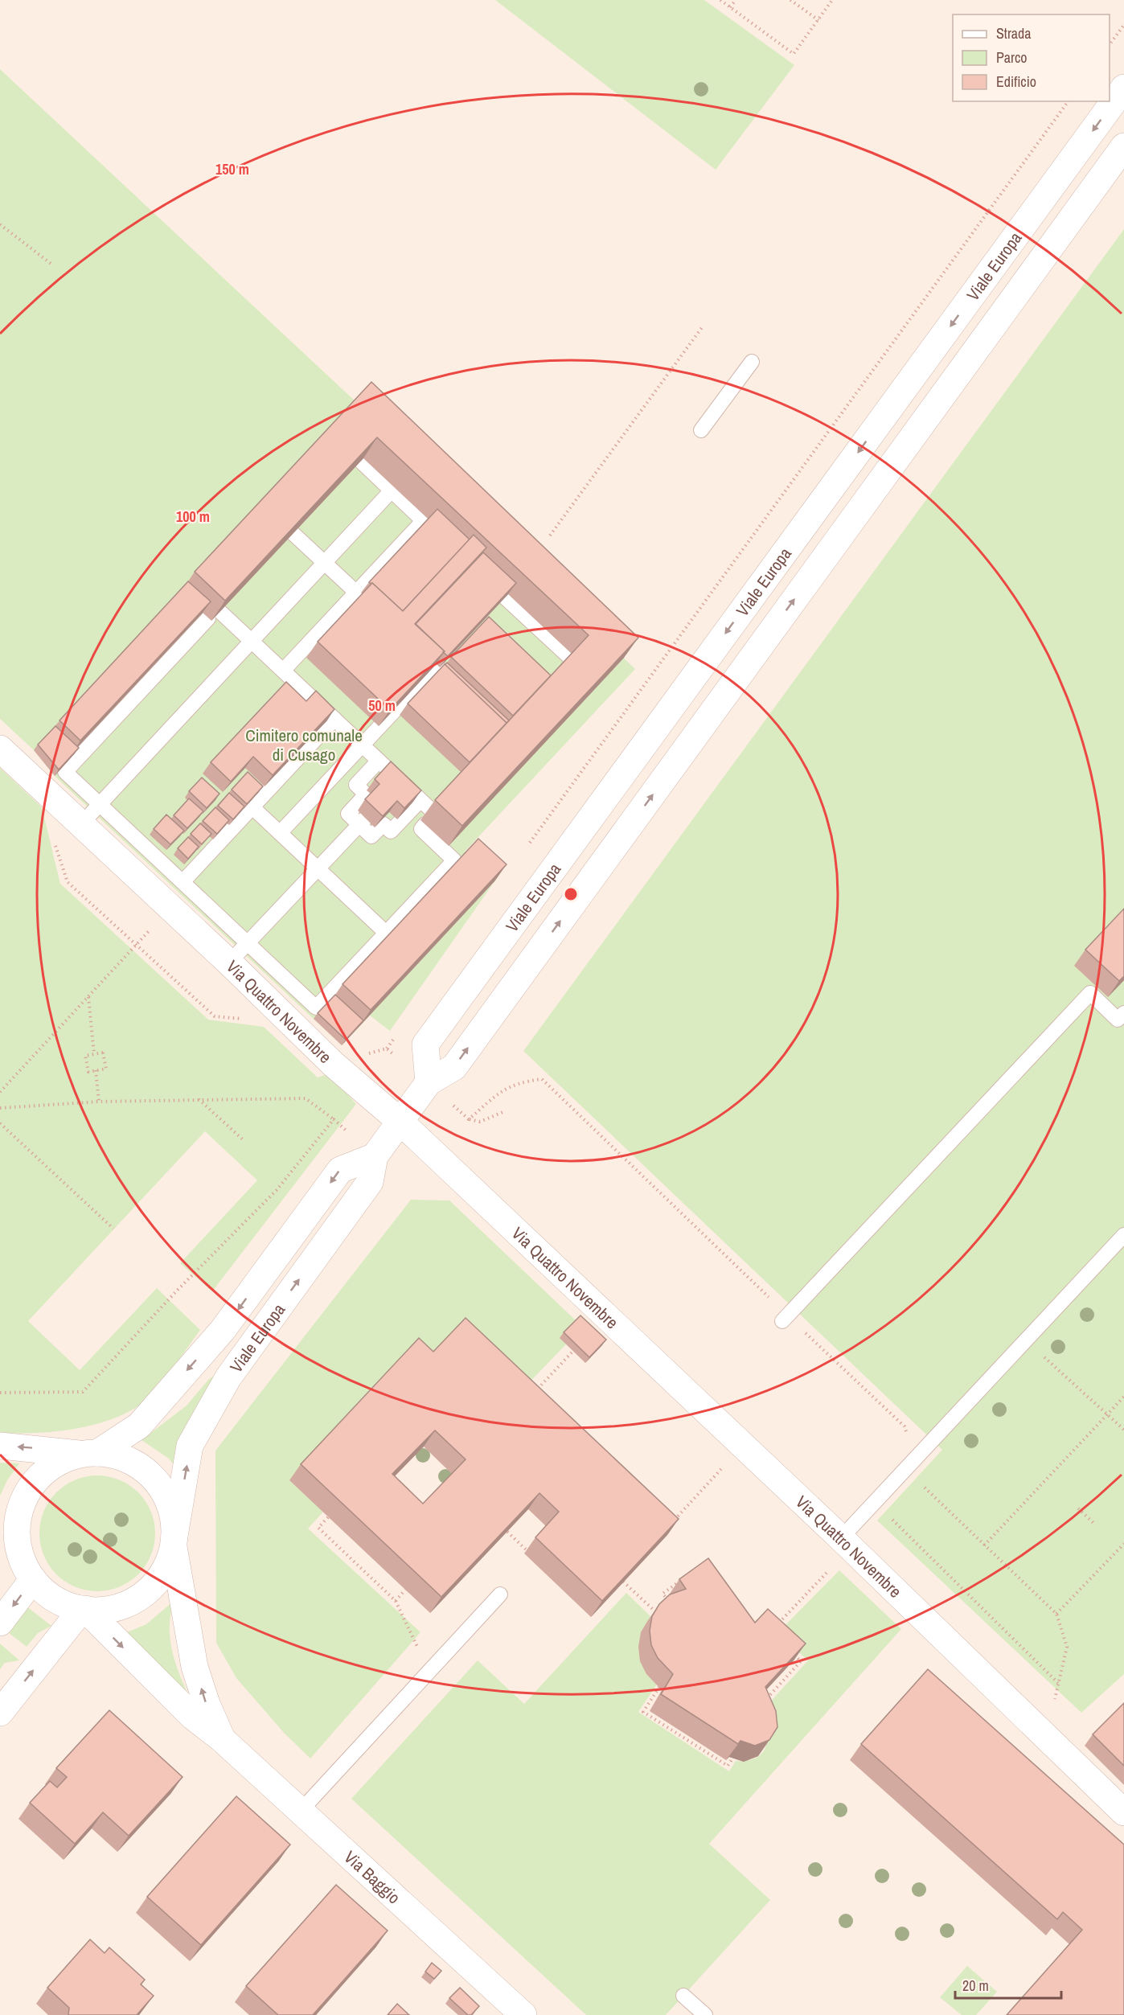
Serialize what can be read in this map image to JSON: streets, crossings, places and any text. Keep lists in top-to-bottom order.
{
  "streets": {
    "street": ["Viale Europa", "Via Quattro Novembre", "Via Baggio"]
  },
  "crossings": [
    ["Viale Europa", "Via Quattro Novembre"],
    ["Viale Europa", "Via Baggio"]
  ],
  "parks": ["Cimitero comunale di Cusago"],
  "legend": ["Strada", "Parco", "Edificio"],
  "scale_bar": "20 m",
  "rings": ["150 m", "100 m", "50 m"]
}
